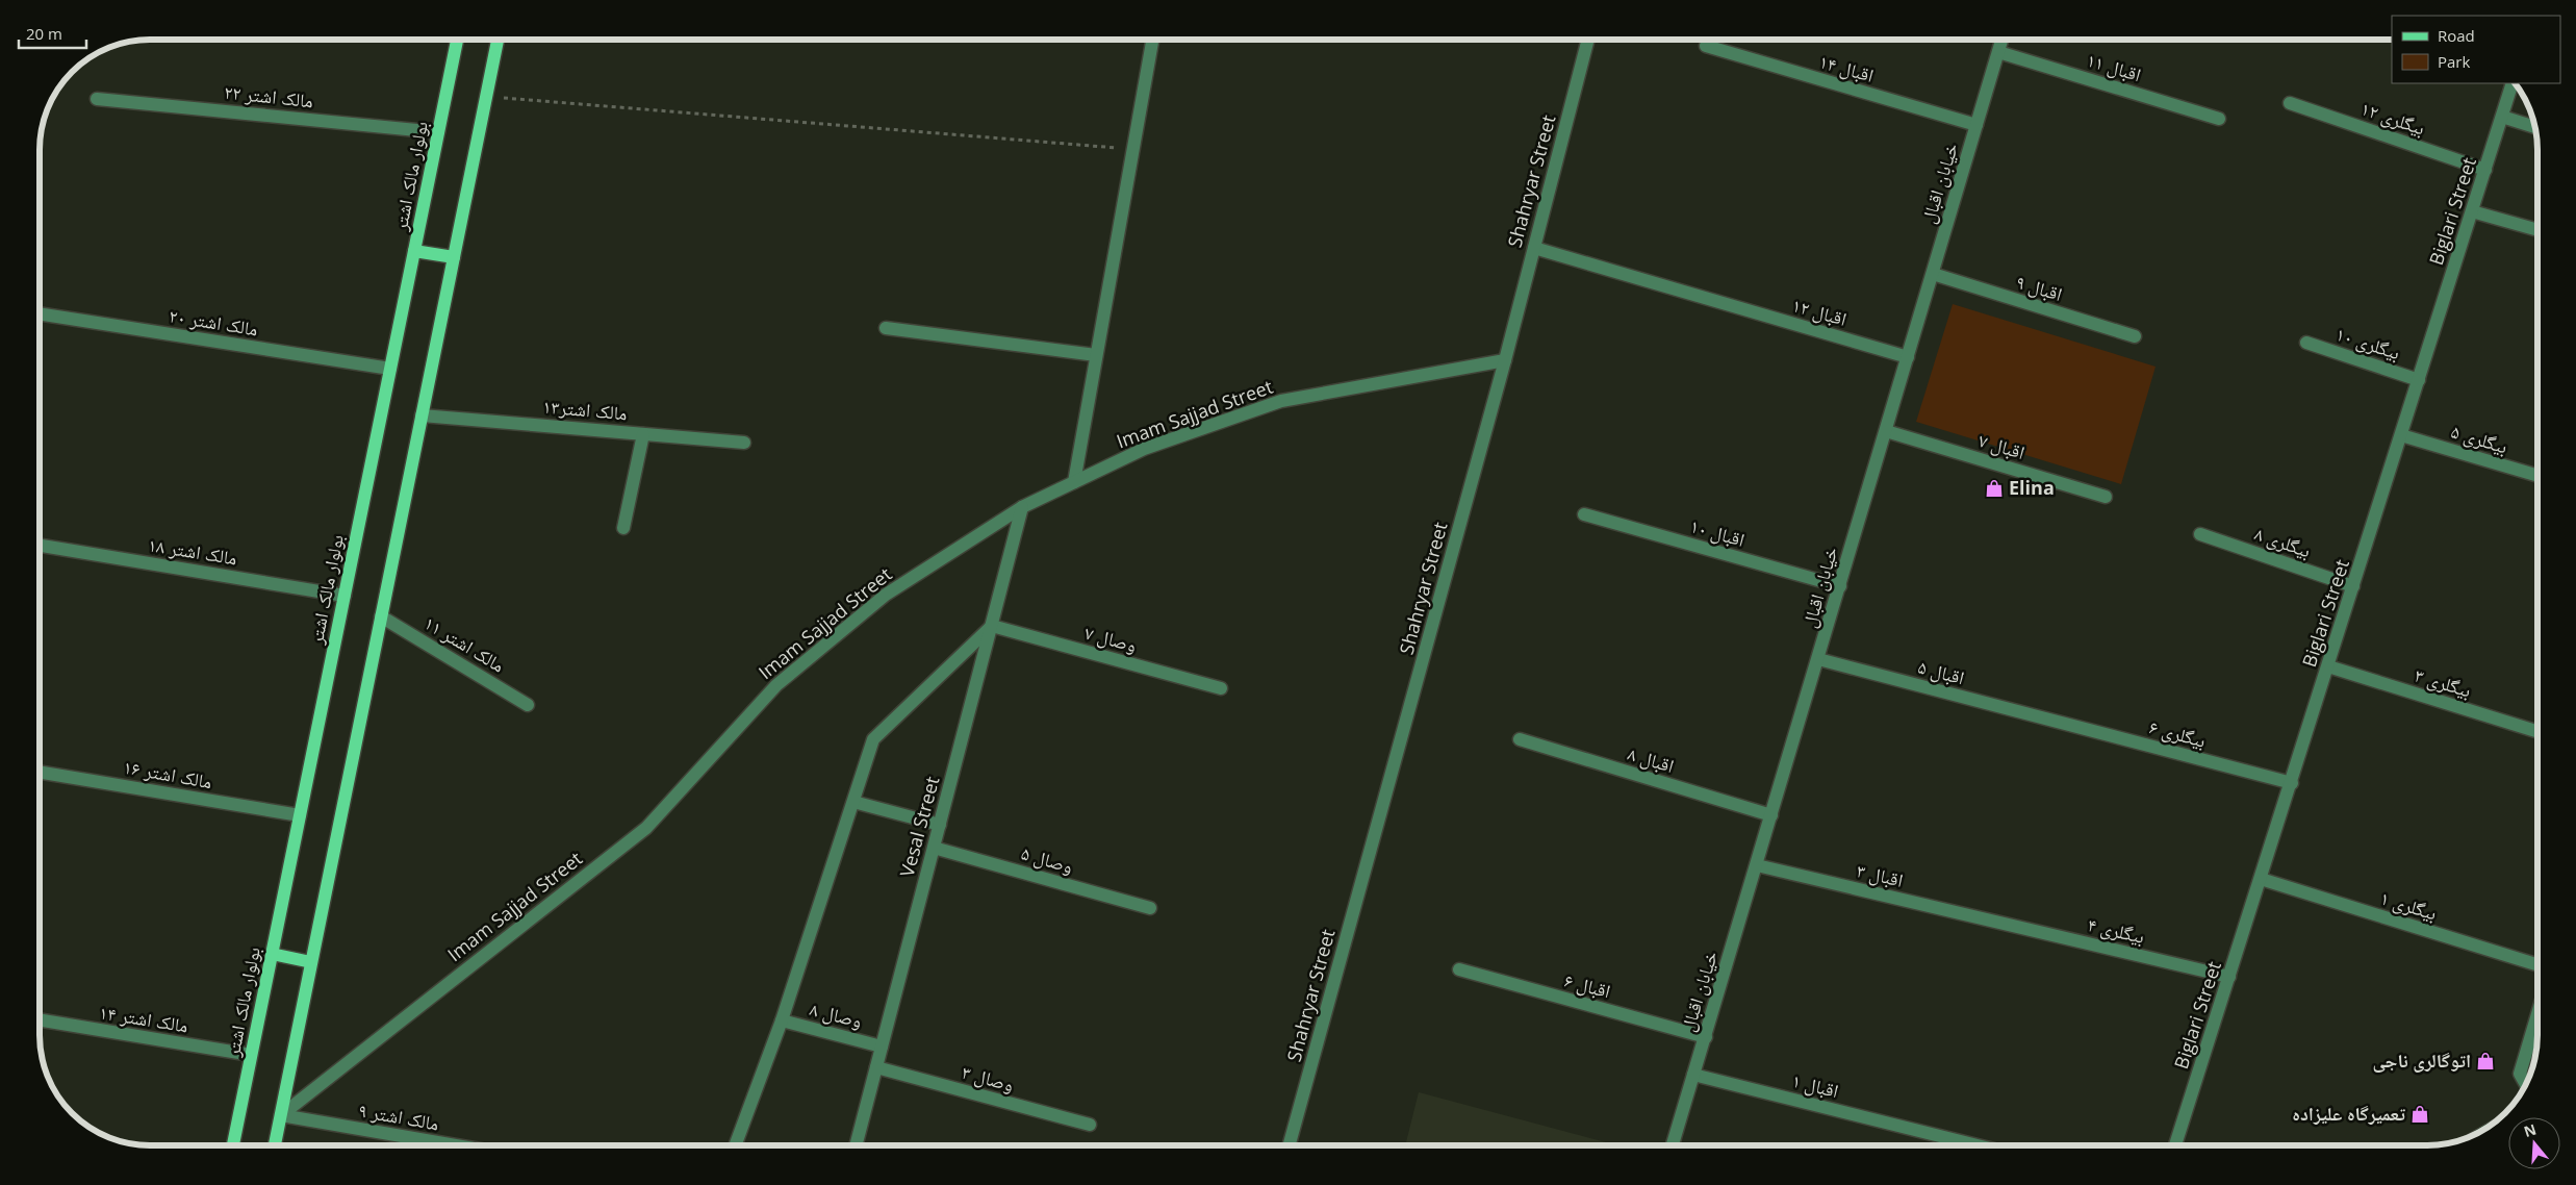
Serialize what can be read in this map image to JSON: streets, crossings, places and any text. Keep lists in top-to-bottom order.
{
  "streets": {
    "main road": ["بولوار مالک اشتر"],
    "street": [
      "اقبال ۱۱",
      "اقبال ۱۴",
      "مالک اشتر ۲۲",
      "بیگلری ۱۲",
      "Shahryar Street",
      "خیابان اقبال",
      "Biglari Street",
      "اقبال ۹",
      "اقبال ۱۲",
      "مالک اشتر ۲۰",
      "بیگلری ۱۰",
      "مالک اشتر۱۳",
      "Imam Sajjad Street",
      "بیگلری ۵",
      "اقبال ۷",
      "اقبال ۱۰",
      "بیگلری ۸",
      "مالک اشتر ۱۸",
      "وصال ۷",
      "مالک اشتر ۱۱",
      "اقبال ۵",
      "بیگلری ۳",
      "بیگلری ۶",
      "اقبال ۸",
      "مالک اشتر ۱۶",
      "Vesal Street",
      "وصال ۵",
      "اقبال ۳",
      "بیگلری ۱",
      "بیگلری ۴",
      "اقبال ۶",
      "وصال ۸",
      "مالک اشتر ۱۴",
      "وصال ۳",
      "اقبال ۱",
      "مالک اشتر ۹"
    ]
  },
  "crossings": [
    ["اقبال ۱۱", "خیابان اقبال"],
    ["اقبال ۱۴", "خیابان اقبال"],
    ["مالک اشتر ۲۲", "بولوار مالک اشتر"],
    ["بیگلری ۱۲", "Biglari Street"],
    ["بولوار مالک اشتر", "مالک اشتر ۲۰"],
    ["بولوار مالک اشتر", "مالک اشتر ۱۸"],
    ["بولوار مالک اشتر", "مالک اشتر ۱۶"],
    ["بولوار مالک اشتر", "مالک اشتر ۱۴"],
    ["Shahryar Street", "اقبال ۱۲"],
    ["Shahryar Street", "Imam Sajjad Street"],
    ["خیابان اقبال", "اقبال ۹"],
    ["خیابان اقبال", "اقبال ۱۲"],
    ["خیابان اقبال", "اقبال ۷"],
    ["خیابان اقبال", "اقبال ۱۰"],
    ["خیابان اقبال", "اقبال ۵"],
    ["خیابان اقبال", "اقبال ۸"],
    ["خیابان اقبال", "اقبال ۳"],
    ["خیابان اقبال", "اقبال ۶"],
    ["خیابان اقبال", "اقبال ۱"],
    ["Biglari Street", "بیگلری ۱۰"],
    ["Biglari Street", "بیگلری ۵"],
    ["Biglari Street", "بیگلری ۸"],
    ["Biglari Street", "بیگلری ۳"],
    ["Biglari Street", "بیگلری ۶"],
    ["Biglari Street", "بیگلری ۱"],
    ["Biglari Street", "بیگلری ۴"],
    ["Imam Sajjad Street", "Vesal Street"],
    ["Imam Sajjad Street", "مالک اشتر ۹"],
    ["وصال ۷", "Vesal Street"],
    ["اقبال ۵", "بیگلری ۶"],
    ["Vesal Street", "وصال ۵"],
    ["Vesal Street", "وصال ۸"],
    ["Vesal Street", "وصال ۳"],
    ["اقبال ۳", "بیگلری ۴"]
  ],
  "places": {
    "shop": ["Elina", "اتوگالری ناجی", "تعمیرگاه علیزاده"]
  },
  "legend": ["Road", "Park"],
  "scale_bar": "20 m",
  "north": "top"
}
